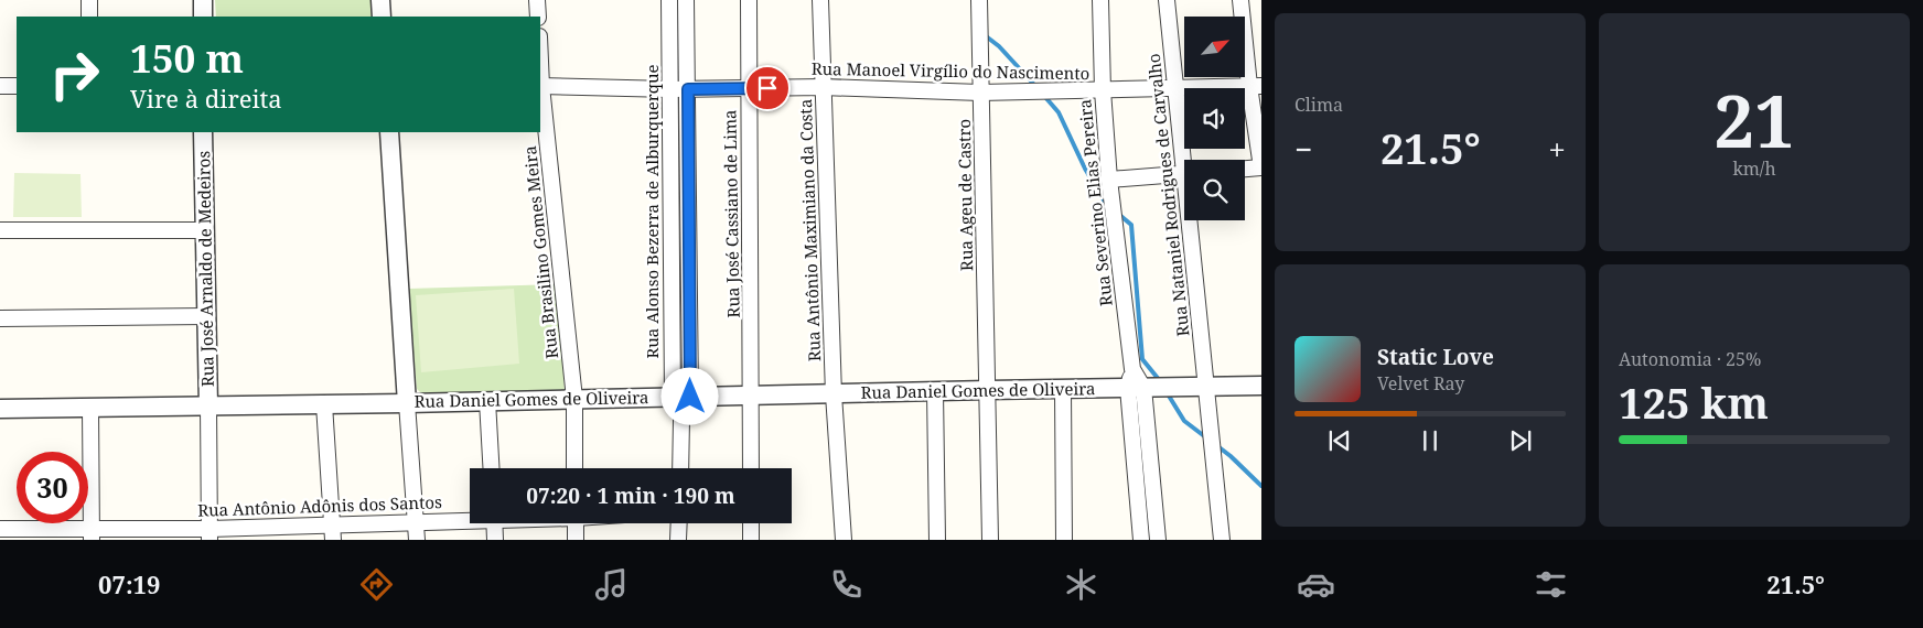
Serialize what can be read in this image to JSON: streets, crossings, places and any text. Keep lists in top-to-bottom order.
{
  "streets": {
    "street": [
      "Rua Manoel Virgílio do Nascimento",
      "Rua Ageu de Castro",
      "Rua Nataniel Rodrigues de Carvalho",
      "Rua Severino Elias Pereira",
      "Rua Alonso Bezerra de Alburquerque",
      "Rua José Cassiano de Lima",
      "Rua Antônio Maximiano da Costa",
      "Rua Brasilino Gomes Meira",
      "Rua José Arnaldo de Medeiros",
      "Rua Daniel Gomes de Oliveira",
      "Rua Antônio Adônis dos Santos"
    ]
  },
  "crossings": [
    ["Rua Manoel Virgílio do Nascimento", "Rua Ageu de Castro"],
    ["Rua Manoel Virgílio do Nascimento", "Rua Nataniel Rodrigues de Carvalho"],
    ["Rua Manoel Virgílio do Nascimento", "Rua Severino Elias Pereira"],
    ["Rua Manoel Virgílio do Nascimento", "Rua Alonso Bezerra de Alburquerque"],
    ["Rua Manoel Virgílio do Nascimento", "Rua José Cassiano de Lima"],
    ["Rua Manoel Virgílio do Nascimento", "Rua Antônio Maximiano da Costa"],
    ["Rua Manoel Virgílio do Nascimento", "Rua Brasilino Gomes Meira"],
    ["Rua Ageu de Castro", "Rua Daniel Gomes de Oliveira"],
    ["Rua Nataniel Rodrigues de Carvalho", "Rua Daniel Gomes de Oliveira"],
    ["Rua Severino Elias Pereira", "Rua Daniel Gomes de Oliveira"],
    ["Rua Alonso Bezerra de Alburquerque", "Rua Daniel Gomes de Oliveira"],
    ["Rua José Cassiano de Lima", "Rua Daniel Gomes de Oliveira"],
    ["Rua Antônio Maximiano da Costa", "Rua Daniel Gomes de Oliveira"],
    ["Rua Brasilino Gomes Meira", "Rua Daniel Gomes de Oliveira"],
    ["Rua José Arnaldo de Medeiros", "Rua Daniel Gomes de Oliveira"]
  ],
  "north": "top right",
  "page": {
    "tile": [
      "Clima",
      ["21", "km/h"],
      ["Autonomia · 25%", "125 km"]
    ],
    "turn": ["150 m", "Vire à direita"],
    "heat": ["−", "21.5°", "+"],
    "song": ["Static Love", "Velvet Ray"],
    "limit": "30",
    "trip": "07:20 · 1 min · 190 m",
    "tabs": ["07:19", "21.5°"]
  }
}
